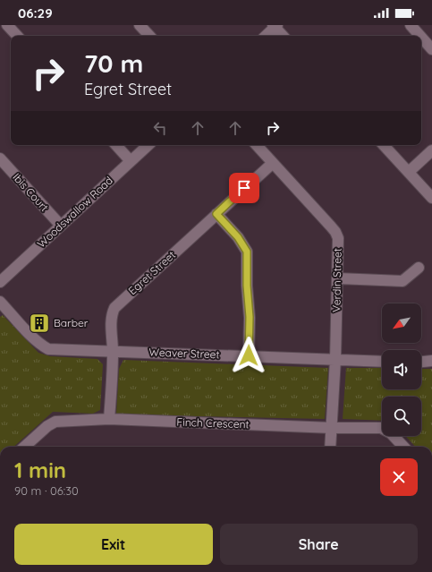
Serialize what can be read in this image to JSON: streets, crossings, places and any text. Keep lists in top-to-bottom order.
{
  "streets": {
    "street": [
      "Ibis Court",
      "Woodswallow Road",
      "Egret Street",
      "Verdin Street",
      "Weaver Street",
      "Finch Crescent"
    ]
  },
  "crossings": [
    ["Ibis Court", "Woodswallow Road"],
    ["Egret Street", "Verdin Street"],
    ["Egret Street", "Weaver Street"],
    ["Egret Street", "Finch Crescent"],
    ["Verdin Street", "Weaver Street"],
    ["Verdin Street", "Finch Crescent"]
  ],
  "places": {
    "building": ["Barber"]
  },
  "north": "bottom left",
  "page": {
    "status": "06:29",
    "turn": ["70 m", "Egret Street"],
    "heading": ["1 min", "90 m · 06:30"],
    "buttons": ["Exit", "Share"]
  }
}
